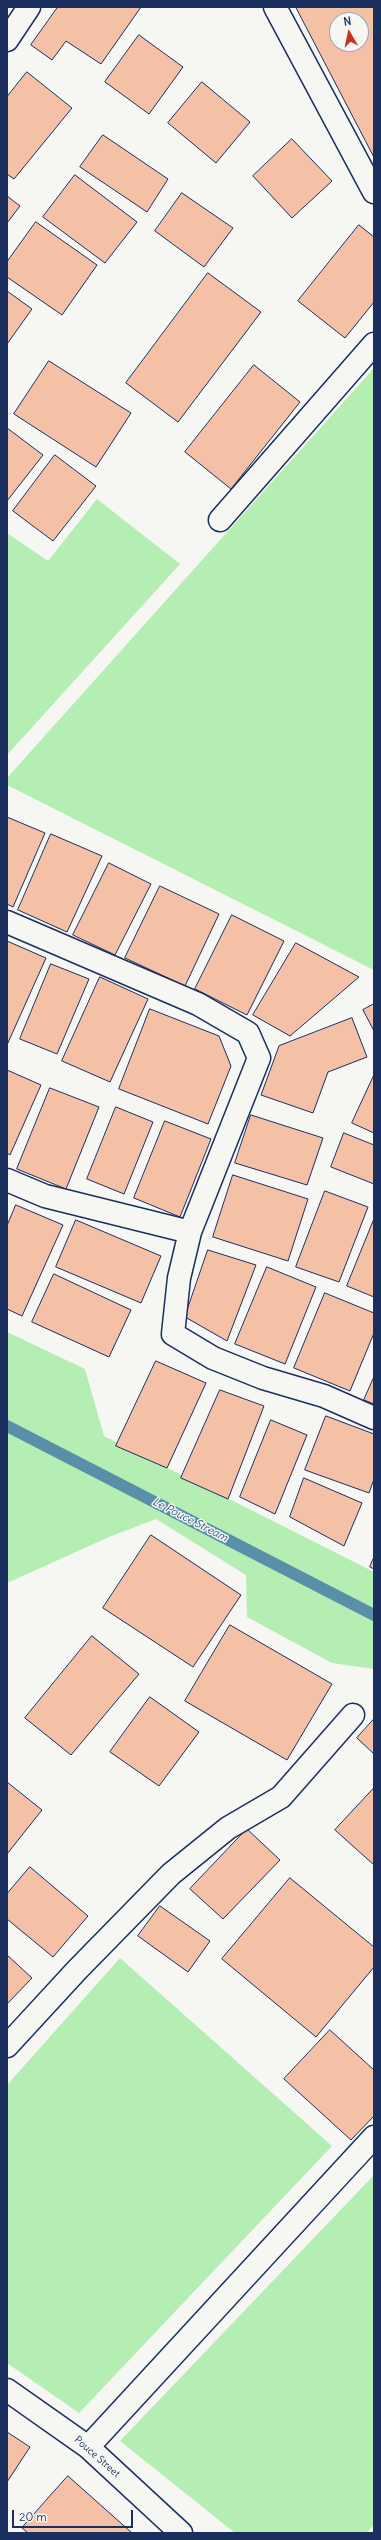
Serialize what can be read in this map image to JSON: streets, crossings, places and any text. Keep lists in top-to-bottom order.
{
  "streets": {
    "street": ["Pouce Street"]
  },
  "water": ["Le Pouce Stream"],
  "scale_bar": "20 m",
  "north": "top"
}
